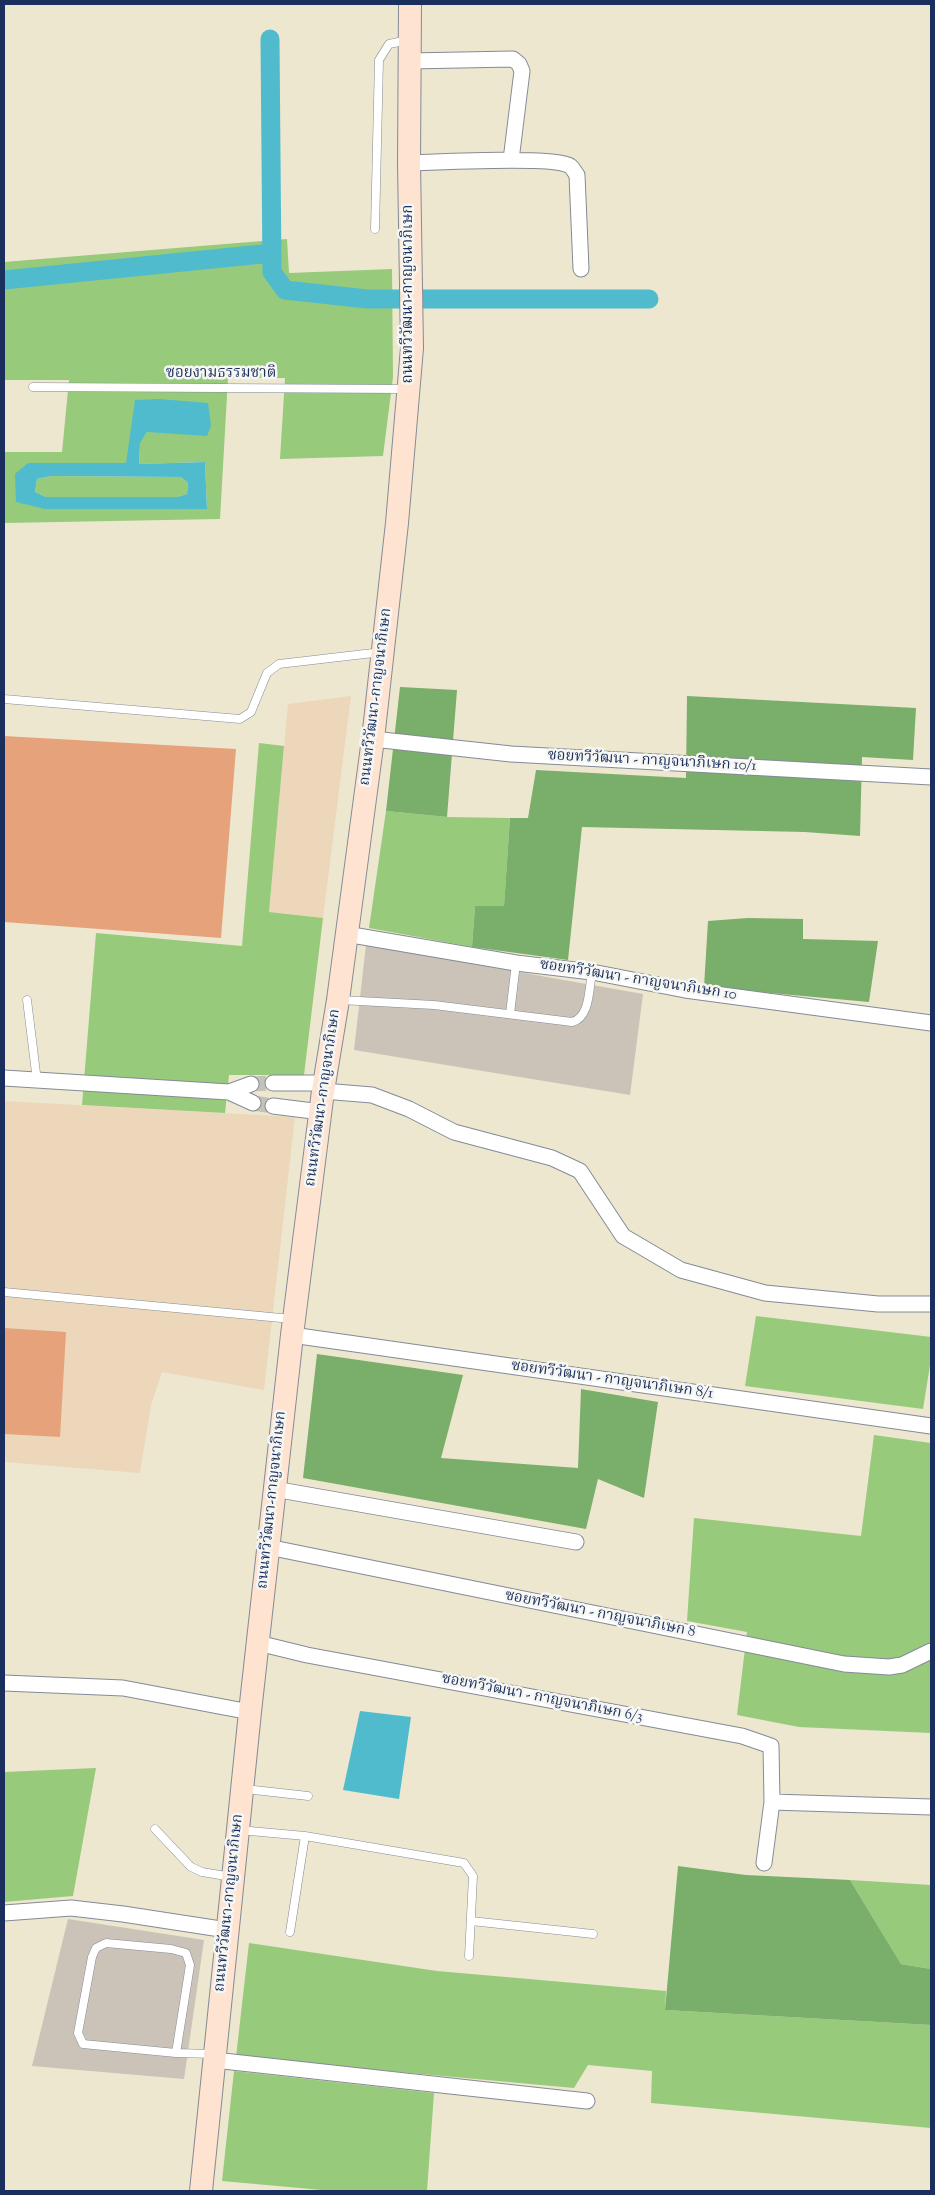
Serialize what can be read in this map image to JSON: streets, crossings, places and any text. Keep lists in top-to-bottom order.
{
  "streets": {
    "street": [
      "ถนนทวีวัฒนา-กาญจนาภิเษก",
      "ซอยทวีวัฒนา - กาญจนาภิเษก 10/1",
      "ซอยทวีวัฒนา - กาญจนาภิเษก 10",
      "ซอยทวีวัฒนา - กาญจนาภิเษก 8/1",
      "ซอยทวีวัฒนา - กาญจนาภิเษก 8",
      "ซอยทวีวัฒนา - กาญจนาภิเษก 6/3"
    ],
    "lane": ["ซอยงามธรรมชาติ"]
  },
  "crossings": [
    ["ถนนทวีวัฒนา-กาญจนาภิเษก", "ซอยงามธรรมชาติ"],
    ["ถนนทวีวัฒนา-กาญจนาภิเษก", "ซอยทวีวัฒนา - กาญจนาภิเษก 10/1"],
    ["ถนนทวีวัฒนา-กาญจนาภิเษก", "ซอยทวีวัฒนา - กาญจนาภิเษก 10"],
    ["ถนนทวีวัฒนา-กาญจนาภิเษก", "ซอยทวีวัฒนา - กาญจนาภิเษก 8/1"],
    ["ถนนทวีวัฒนา-กาญจนาภิเษก", "ซอยทวีวัฒนา - กาญจนาภิเษก 8"],
    ["ถนนทวีวัฒนา-กาญจนาภิเษก", "ซอยทวีวัฒนา - กาญจนาภิเษก 6/3"]
  ]
}
